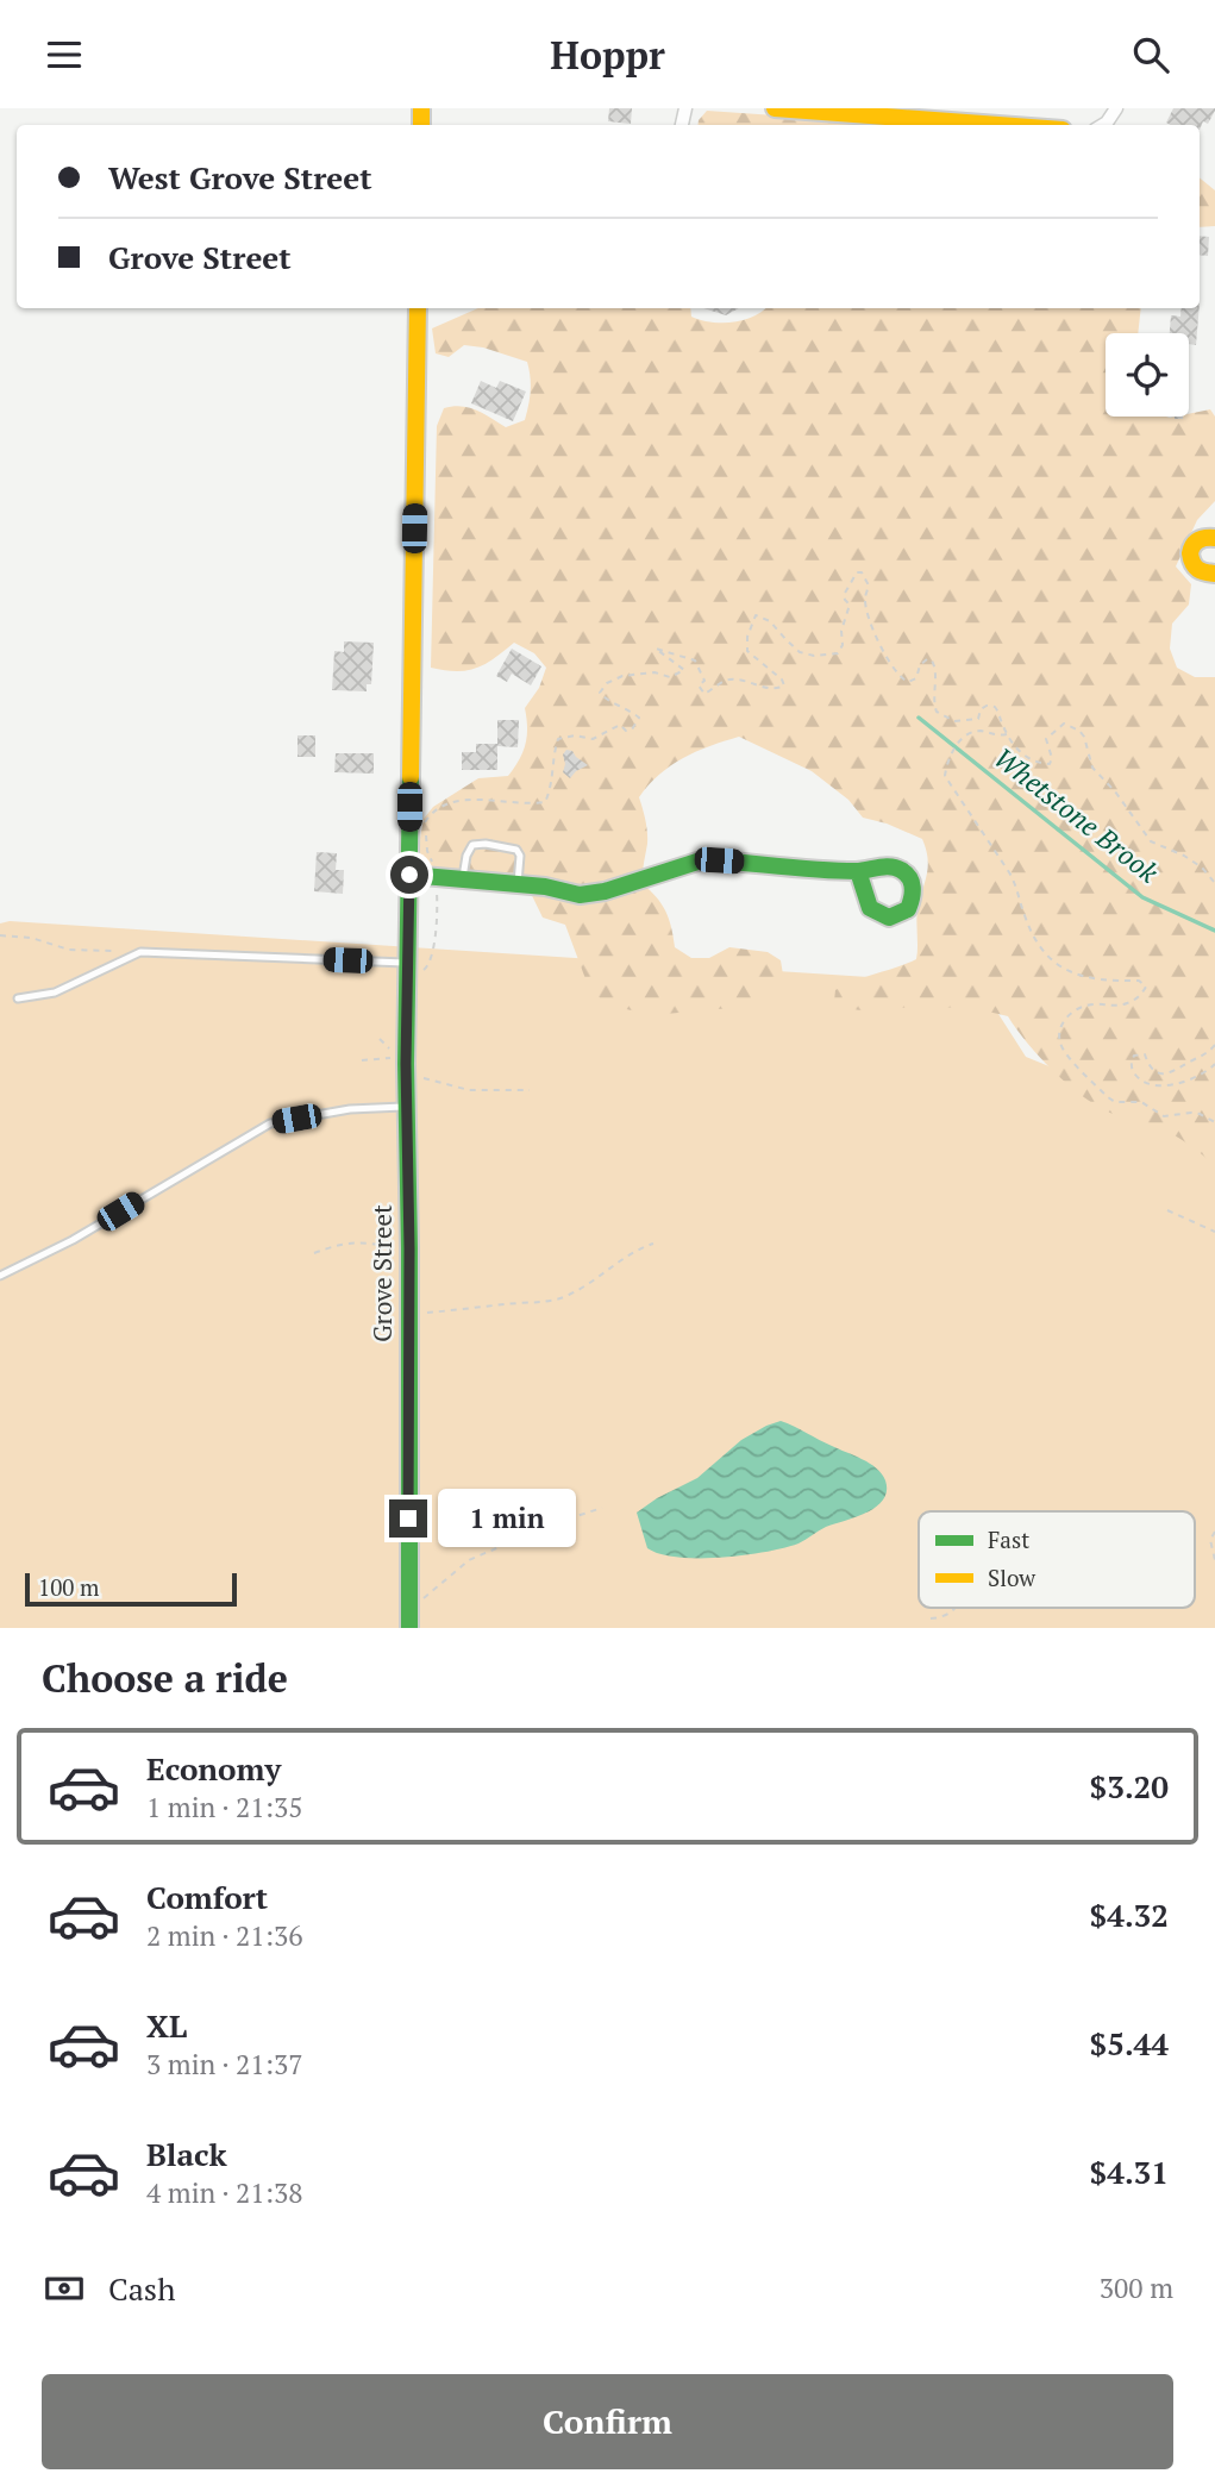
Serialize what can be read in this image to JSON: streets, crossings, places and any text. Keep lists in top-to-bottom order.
{
  "streets": {
    "main road": ["Grove Street"]
  },
  "water": ["Whetstone Brook"],
  "legend": ["Fast", "Slow"],
  "scale_bar": "100 m",
  "page": {
    "header": "Hoppr",
    "banner": ["West Grove Street", "Grove Street"],
    "bubble": "1 min",
    "scale": "100 m",
    "heading": "Choose a ride",
    "list": [
      {
        "name": "Economy",
        "note": "1 min · 21:35",
        "value": "$3.20"
      },
      {
        "name": "Comfort",
        "note": "2 min · 21:36",
        "value": "$4.32"
      },
      {
        "name": "XL",
        "note": "3 min · 21:37",
        "value": "$5.44"
      },
      {
        "name": "Black",
        "note": "4 min · 21:38",
        "value": "$4.31"
      }
    ],
    "pay": ["Cash", "300 m"],
    "buttons": "Confirm"
  }
}
